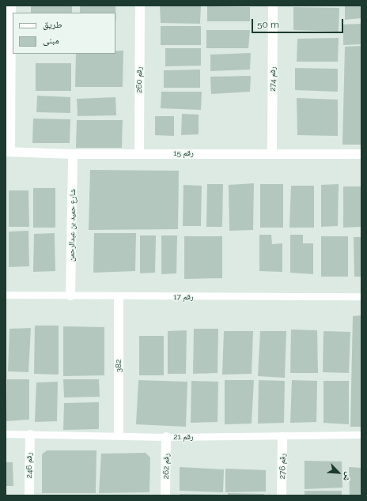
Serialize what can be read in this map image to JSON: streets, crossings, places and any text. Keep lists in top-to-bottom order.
{
  "streets": {
    "street": [
      "رقم 274",
      "رقم 260",
      "رقم 15",
      "شارع حميد بن عبدالرحمن",
      "382",
      "رقم 246",
      "رقم 262",
      "رقم 276"
    ],
    "lane": ["رقم 17", "رقم 21"]
  },
  "crossings": [
    ["رقم 274", "رقم 15"],
    ["رقم 260", "رقم 15"],
    ["رقم 15", "شارع حميد بن عبدالرحمن"],
    ["شارع حميد بن عبدالرحمن", "رقم 17"],
    ["رقم 17", "382"],
    ["382", "رقم 21"],
    ["رقم 21", "رقم 246"],
    ["رقم 21", "رقم 262"],
    ["رقم 21", "رقم 276"]
  ],
  "legend": ["طريق", "مبنى"],
  "scale_bar": "50 m",
  "north": "bottom right"
}
